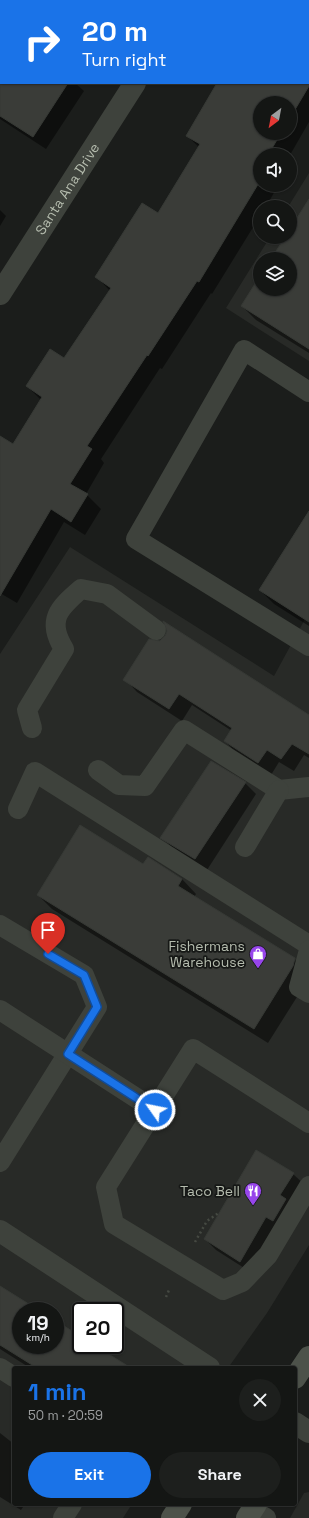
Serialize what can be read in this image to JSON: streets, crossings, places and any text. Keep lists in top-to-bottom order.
{
  "streets": {
    "street": ["Santa Ana Drive"]
  },
  "places": {
    "shop": ["Fishermans Warehouse"],
    "restaurant": ["Taco Bell"]
  },
  "north": "bottom left",
  "page": {
    "turn": ["20 m", "Turn right"],
    "speed": "19 km/h",
    "limit": "20",
    "heading": ["1 min", "50 m · 20:59"],
    "buttons": ["Exit", "Share"]
  }
}
